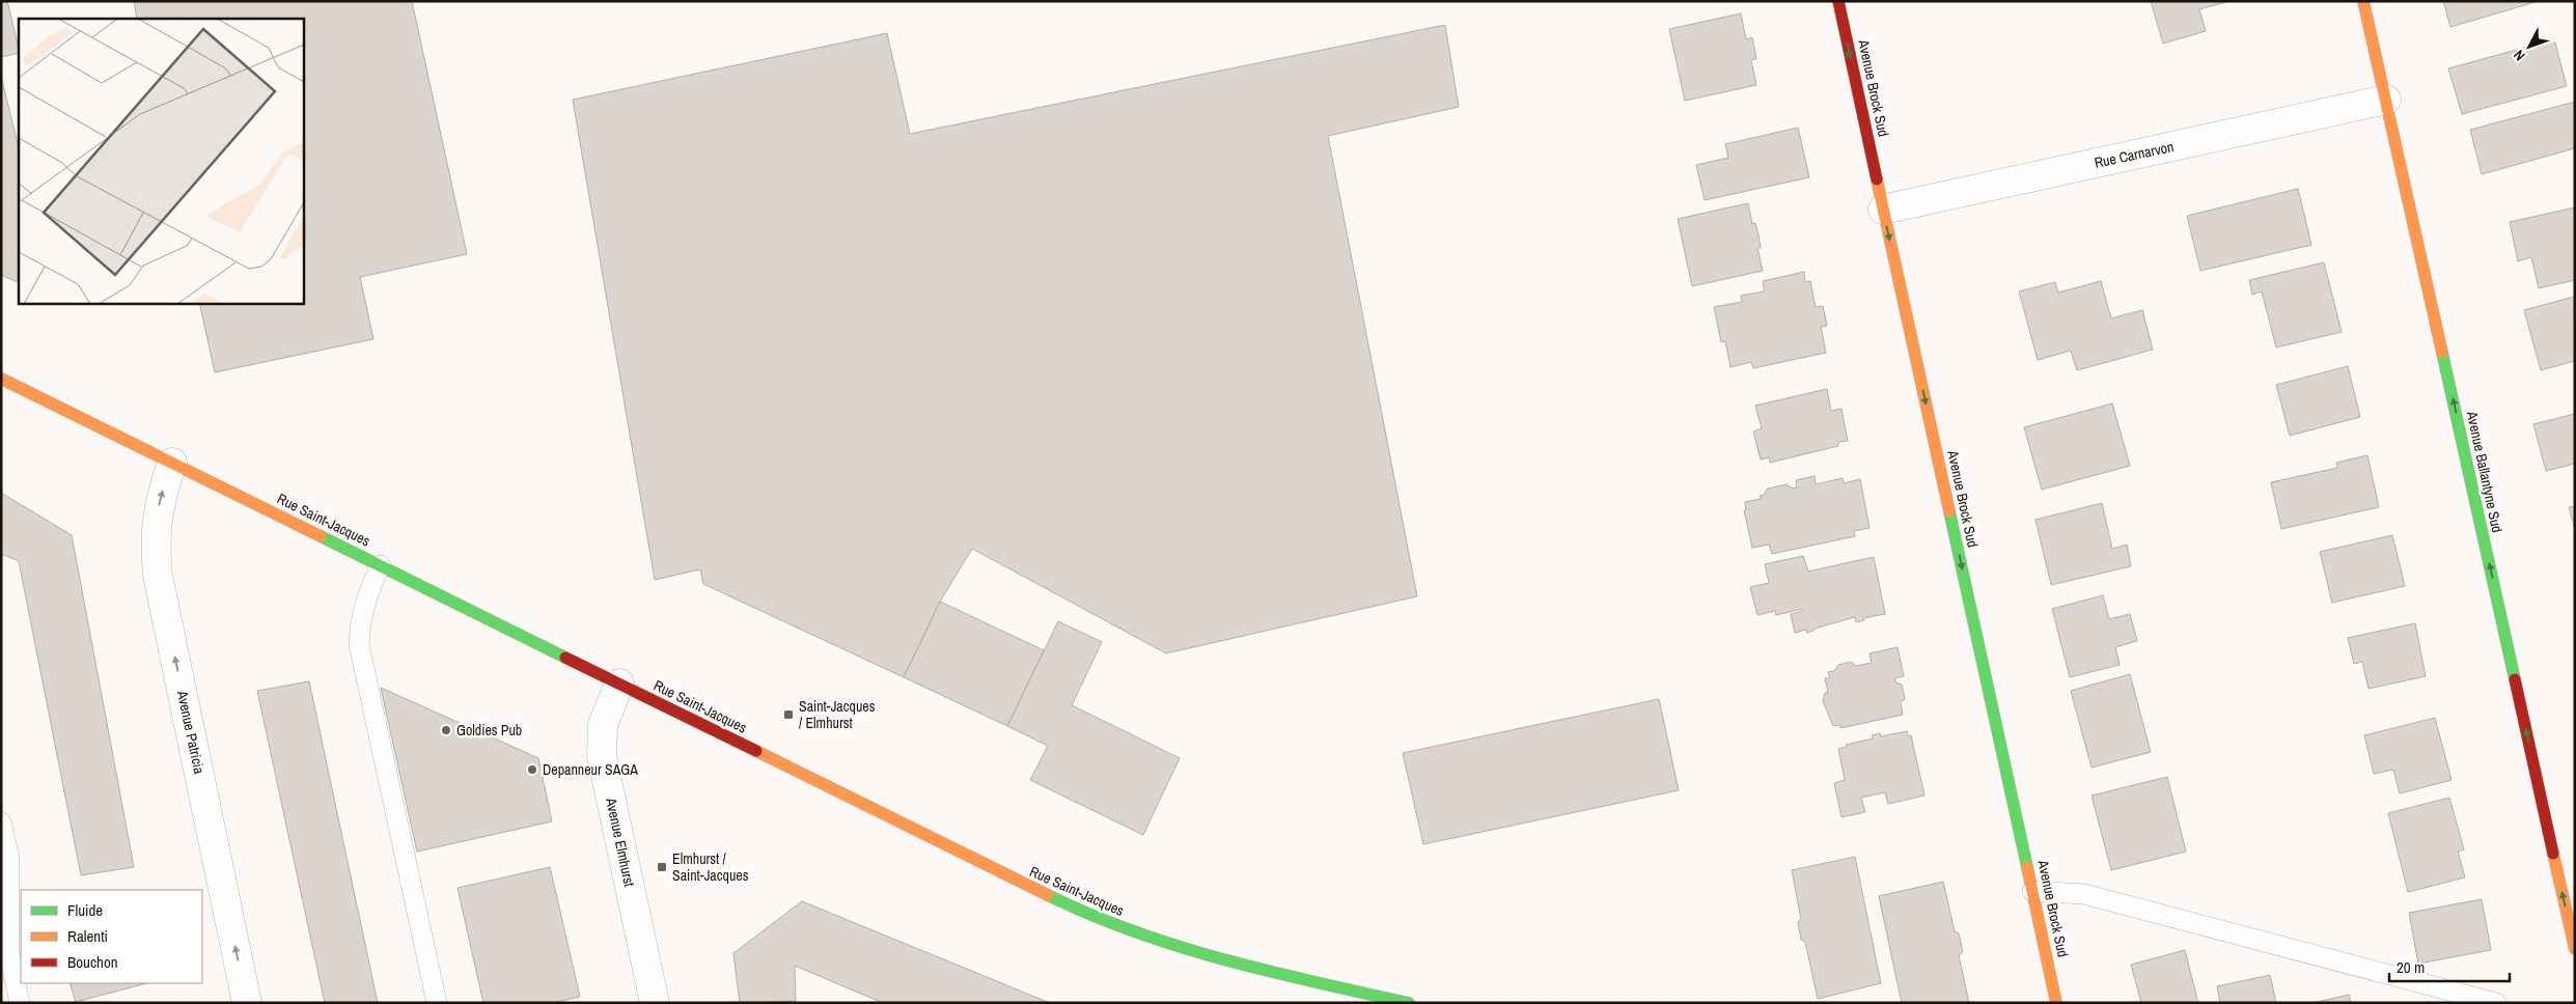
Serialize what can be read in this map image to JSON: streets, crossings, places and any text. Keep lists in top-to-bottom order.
{
  "streets": {
    "street": [
      "Avenue Brock Sud",
      "Rue Carnarvon",
      "Avenue Ballantyne Sud",
      "Rue Saint-Jacques",
      "Avenue Patricia",
      "Avenue Elmhurst"
    ]
  },
  "crossings": [
    ["Avenue Brock Sud", "Rue Carnarvon"],
    ["Rue Carnarvon", "Avenue Ballantyne Sud"],
    ["Rue Saint-Jacques", "Avenue Patricia"],
    ["Rue Saint-Jacques", "Avenue Elmhurst"]
  ],
  "one_way": ["Avenue Brock Sud", "Avenue Ballantyne Sud", "Avenue Patricia"],
  "places": {
    "transit": ["Saint-Jacques / Elmhurst", "Elmhurst / Saint-Jacques"],
    "other": ["Goldies Pub", "Depanneur SAGA"]
  },
  "legend": ["Fluide", "Ralenti", "Bouchon"],
  "scale_bar": "20 m",
  "north": "bottom left"
}
